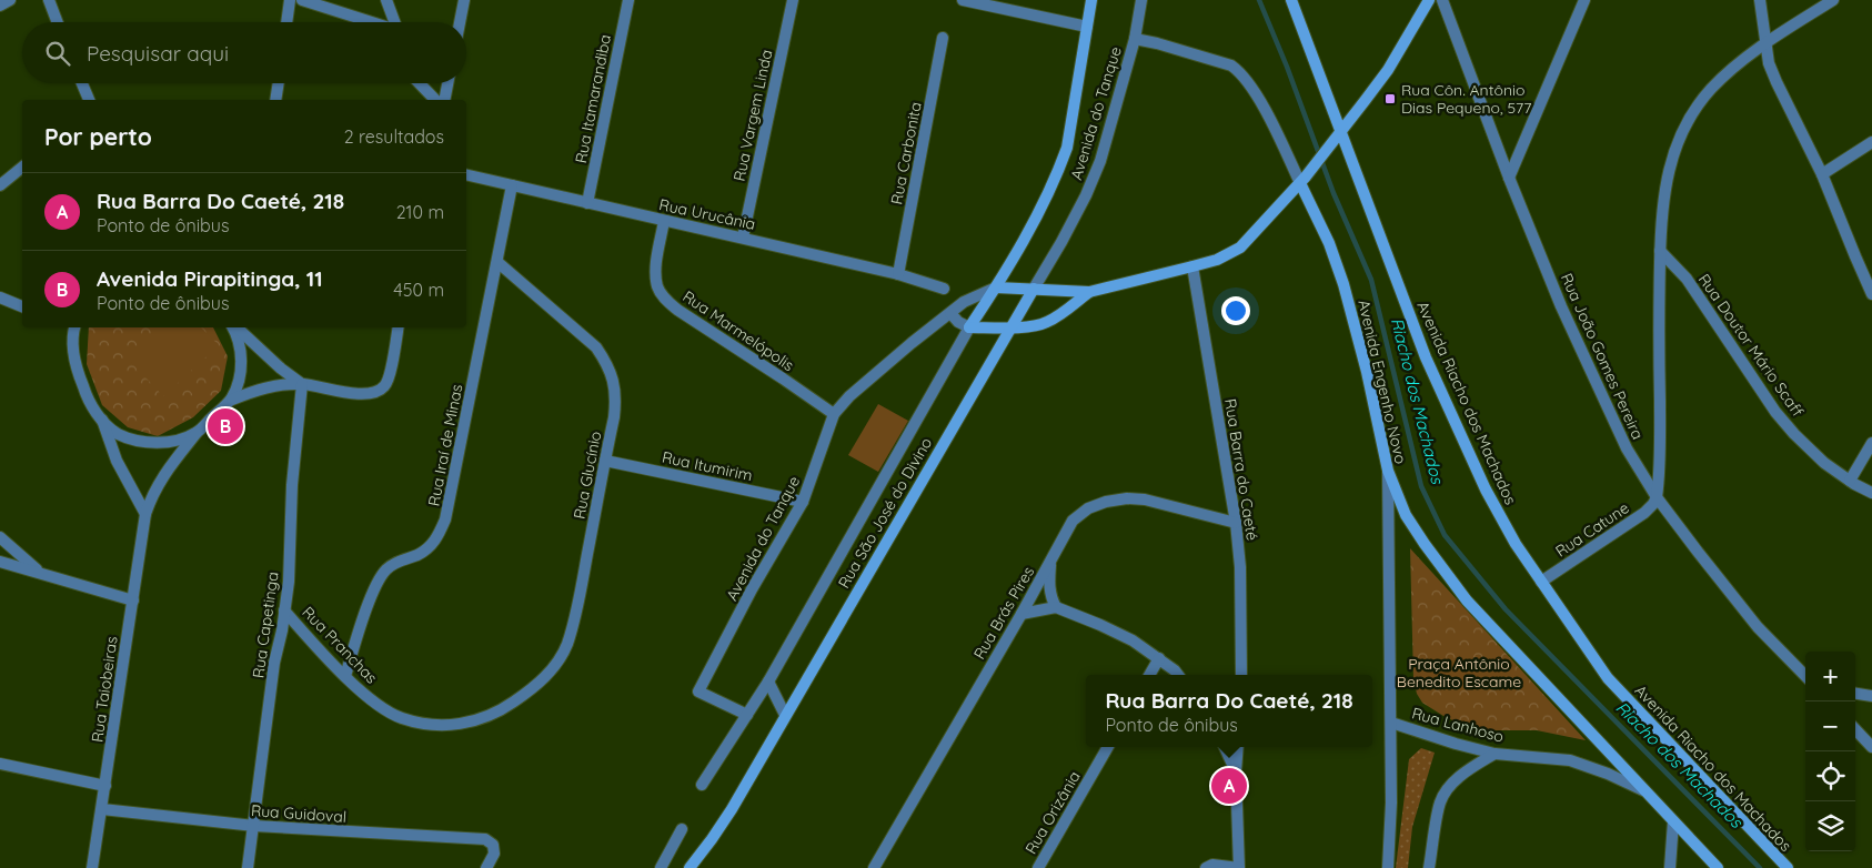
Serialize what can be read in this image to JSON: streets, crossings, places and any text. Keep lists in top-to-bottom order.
{
  "streets": {
    "street": [
      "Rua Itamarandiba",
      "Avenida do Tanque",
      "Rua Vargem Linda",
      "Rua Carbonita",
      "Rua Urucânia",
      "Rua Marmelópolis",
      "Rua Doutor Mário Scaff",
      "Rua João Gomes Pereira",
      "Avenida Engenho Novo",
      "Avenida Riacho dos Machados",
      "Rua Iraí de Minas",
      "Rua Itumirim",
      "Rua Barra do Caeté",
      "Rua Glucínio",
      "Rua São José do Divino",
      "Rua Catune",
      "Rua Brás Pires",
      "Rua Capetinga",
      "Rua Pranchas",
      "Rua Taiobeiras",
      "Rua Lanhoso",
      "Rua Orizânia",
      "Rua Guidoval"
    ]
  },
  "crossings": [
    ["Rua Itamarandiba", "Rua Urucânia"],
    ["Avenida do Tanque", "Rua Marmelópolis"],
    ["Avenida do Tanque", "Avenida Engenho Novo"],
    ["Avenida do Tanque", "Rua Itumirim"],
    ["Avenida do Tanque", "Rua São José do Divino"],
    ["Rua Vargem Linda", "Rua Urucânia"],
    ["Rua Carbonita", "Rua Urucânia"],
    ["Rua Urucânia", "Rua Marmelópolis"],
    ["Rua Urucânia", "Rua Iraí de Minas"],
    ["Rua João Gomes Pereira", "Rua Catune"],
    ["Avenida Engenho Novo", "Rua Lanhoso"],
    ["Avenida Riacho dos Machados", "Rua Catune"],
    ["Rua Iraí de Minas", "Rua Glucínio"],
    ["Rua Iraí de Minas", "Rua Pranchas"],
    ["Rua Itumirim", "Rua Glucínio"],
    ["Rua Barra do Caeté", "Rua Brás Pires"],
    ["Rua Glucínio", "Rua Pranchas"],
    ["Rua Capetinga", "Rua Pranchas"],
    ["Rua Capetinga", "Rua Guidoval"],
    ["Rua Taiobeiras", "Rua Guidoval"]
  ],
  "water": ["Riacho dos Machados"],
  "parks": ["Praça Antônio Benedito Escame"],
  "places": {
    "transit": ["Rua Côn. Antônio Dias Pequeno, 577"]
  },
  "page": {
    "search": "Pesquisar aqui",
    "heading": ["Por perto", "2 resultados"],
    "list": [
      {
        "mark": "A",
        "name": "Rua Barra Do Caeté, 218",
        "note": "Ponto de ônibus",
        "value": "210 m"
      },
      {
        "mark": "B",
        "name": "Avenida Pirapitinga, 11",
        "note": "Ponto de ônibus",
        "value": "450 m"
      }
    ],
    "pins": ["B", "A"],
    "map_buttons": ["+", "−"],
    "popup": ["Rua Barra Do Caeté, 218", "Ponto de ônibus"]
  }
}
